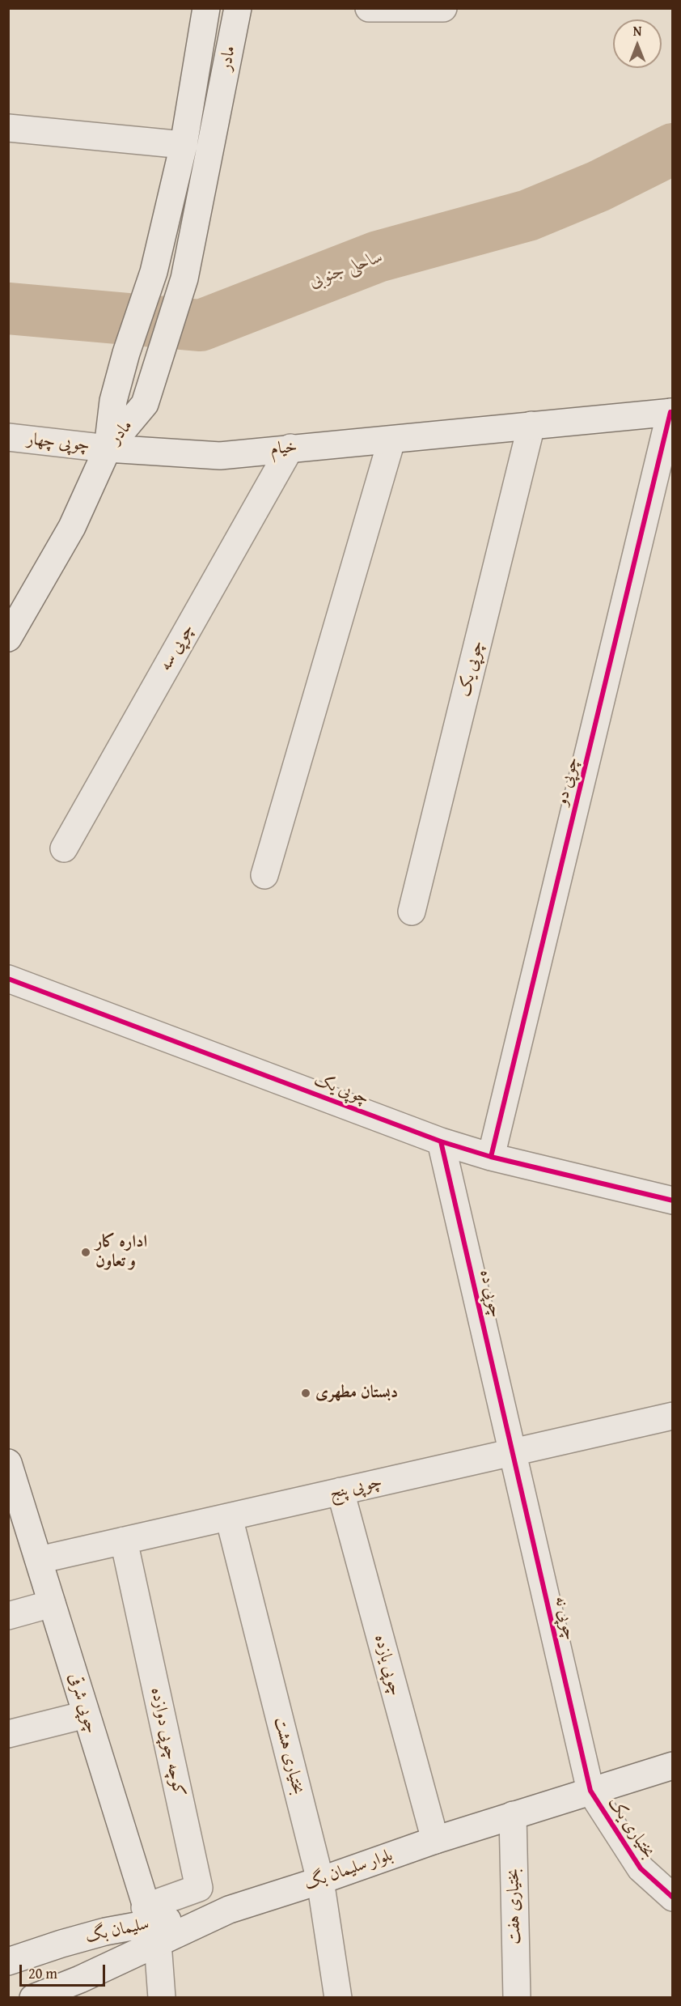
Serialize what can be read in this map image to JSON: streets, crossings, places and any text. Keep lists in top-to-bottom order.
{
  "streets": {
    "street": [
      "مادر",
      "چوپی چهار",
      "خیام",
      "چوپی سه",
      "چوپی یک",
      "چوپی دو",
      "چوپی ده",
      "چوپی پنج",
      "چوپی نه",
      "چوپی یازده",
      "چوپی شرقی",
      "کوچه چوپی دوازده",
      "بختیاری هشت",
      "بختیاری یک",
      "بلوار سلیمان بگ",
      "بختیاری هفت",
      "سلیمان بگ"
    ]
  },
  "crossings": [
    ["مادر", "چوپی چهار"],
    ["مادر", "خیام"],
    ["چوپی چهار", "خیام"],
    ["خیام", "چوپی سه"],
    ["خیام", "چوپی یک"],
    ["خیام", "چوپی دو"],
    ["چوپی یک", "چوپی دو"],
    ["چوپی یک", "چوپی ده"],
    ["چوپی ده", "چوپی پنج"],
    ["چوپی ده", "چوپی نه"],
    ["چوپی پنج", "چوپی نه"],
    ["چوپی پنج", "چوپی یازده"],
    ["چوپی پنج", "چوپی شرقی"],
    ["چوپی پنج", "کوچه چوپی دوازده"],
    ["چوپی پنج", "بختیاری هشت"],
    ["چوپی نه", "بختیاری یک"],
    ["چوپی نه", "بلوار سلیمان بگ"],
    ["چوپی یازده", "بلوار سلیمان بگ"],
    ["چوپی شرقی", "کوچه چوپی دوازده"],
    ["چوپی شرقی", "بلوار سلیمان بگ"],
    ["چوپی شرقی", "سلیمان بگ"],
    ["کوچه چوپی دوازده", "بلوار سلیمان بگ"],
    ["کوچه چوپی دوازده", "سلیمان بگ"],
    ["بختیاری هشت", "بلوار سلیمان بگ"],
    ["بختیاری یک", "بلوار سلیمان بگ"],
    ["بلوار سلیمان بگ", "بختیاری هفت"],
    ["بلوار سلیمان بگ", "سلیمان بگ"]
  ],
  "water": ["ساحلی جنوبی"],
  "places": ["اداره کار و تعاون", "دبستان مطهری"],
  "scale_bar": "20 m",
  "north": "top"
}
